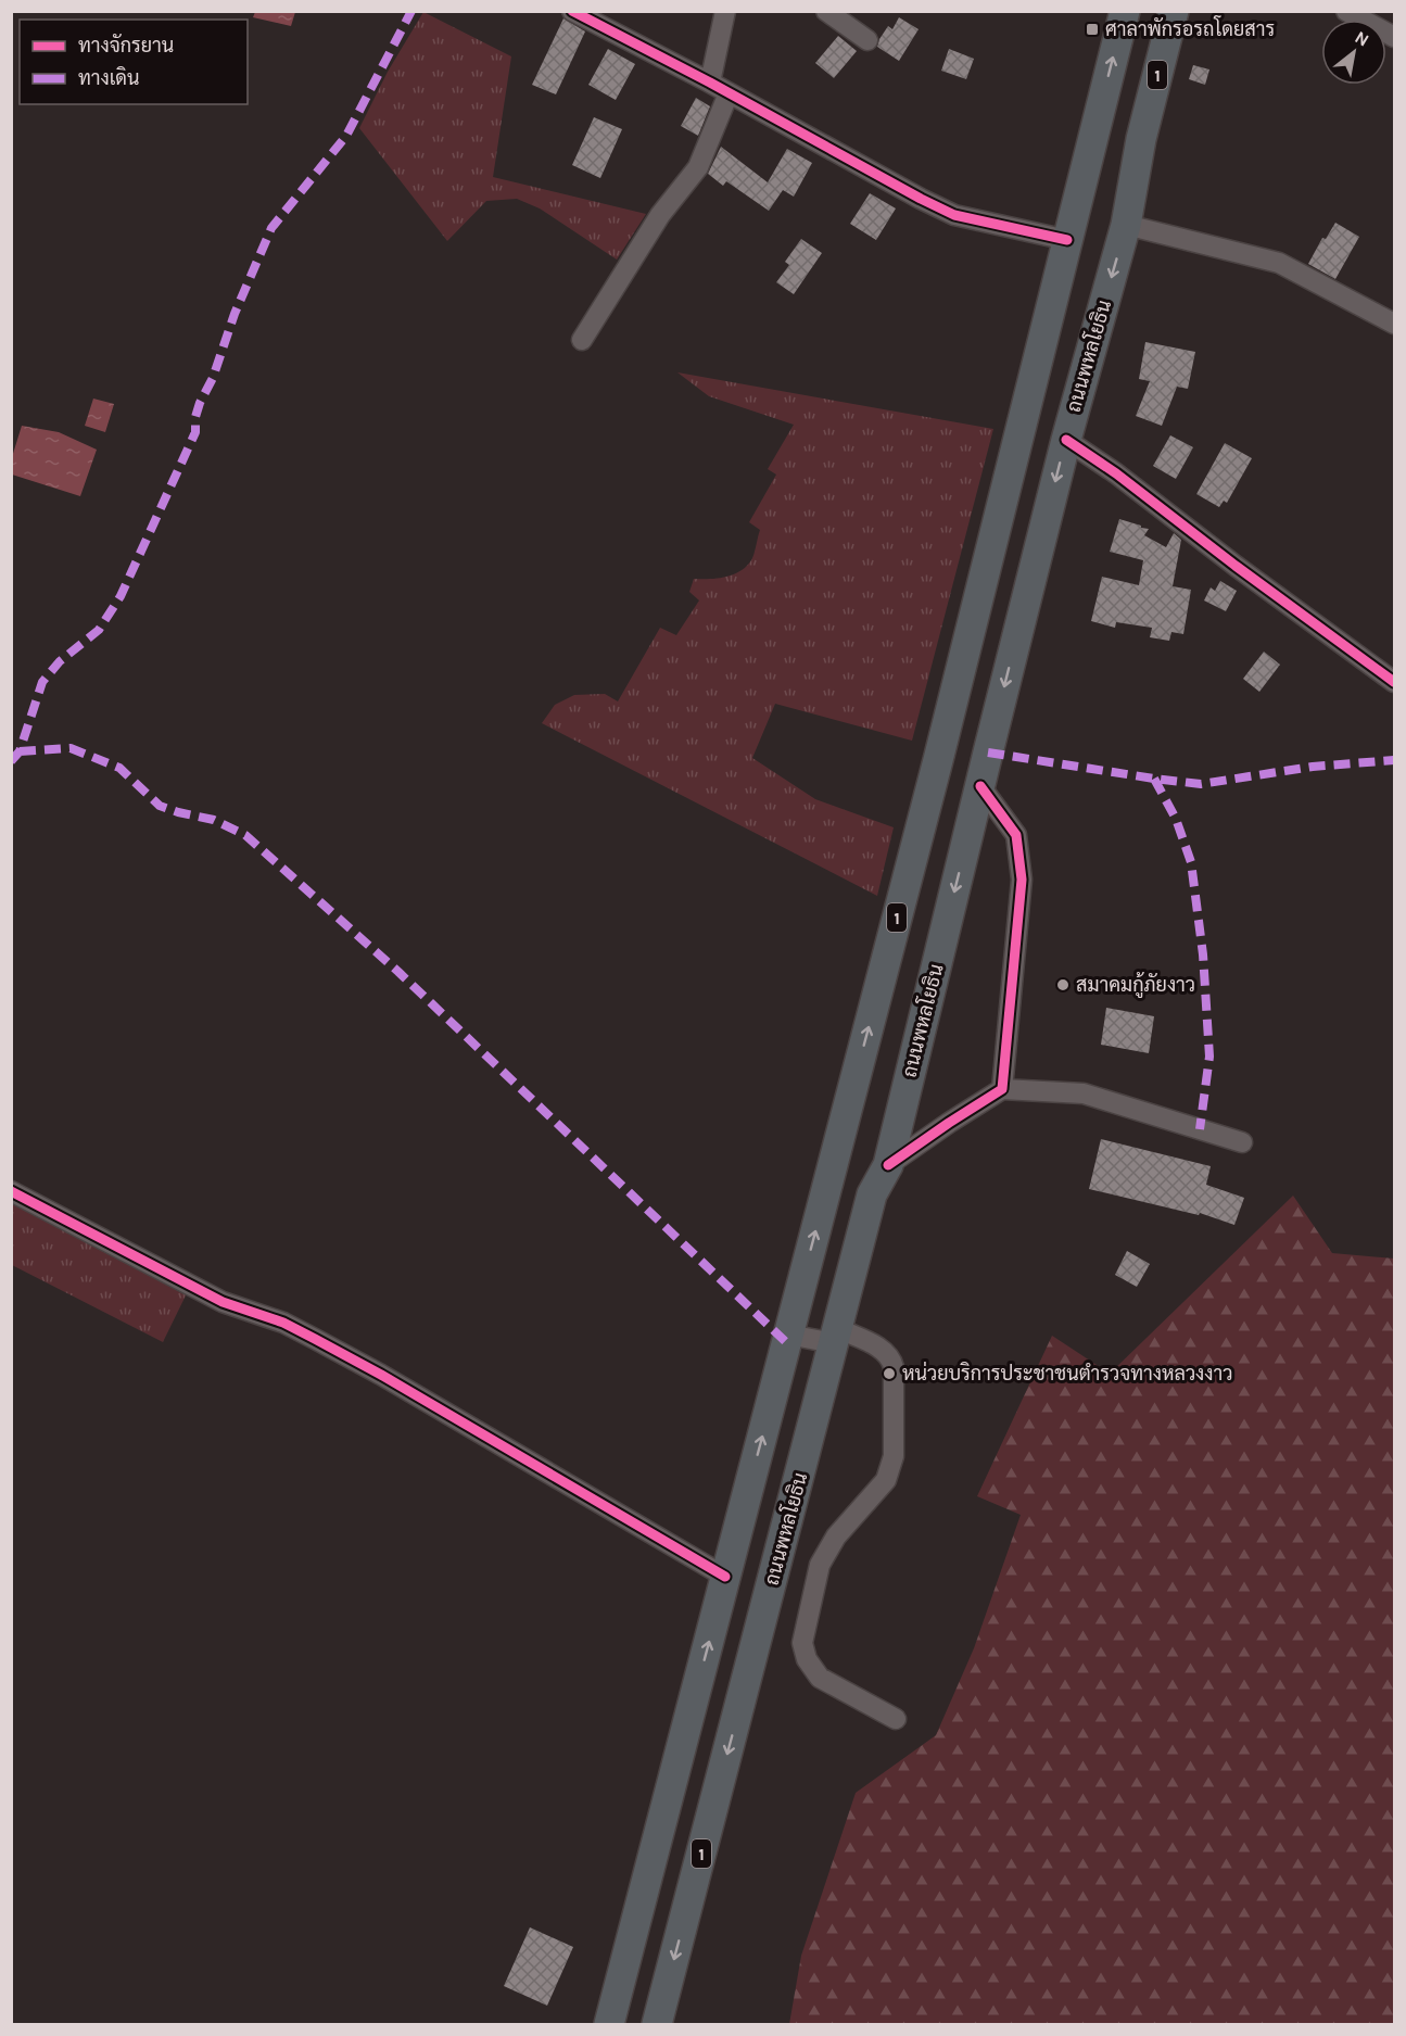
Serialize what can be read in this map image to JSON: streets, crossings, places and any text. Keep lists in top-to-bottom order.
{
  "streets": {
    "highway": ["1", "ถนนพหลโยธิน"]
  },
  "places": {
    "transit": ["ศาลาพักรอรถโดยสาร"],
    "other": ["สมาคมกู้ภัยงาว", "หน่วยบริการประชาชนตำรวจทางหลวงงาว"]
  },
  "legend": ["ทางจักรยาน", "ทางเดิน"],
  "north": "top right"
}
